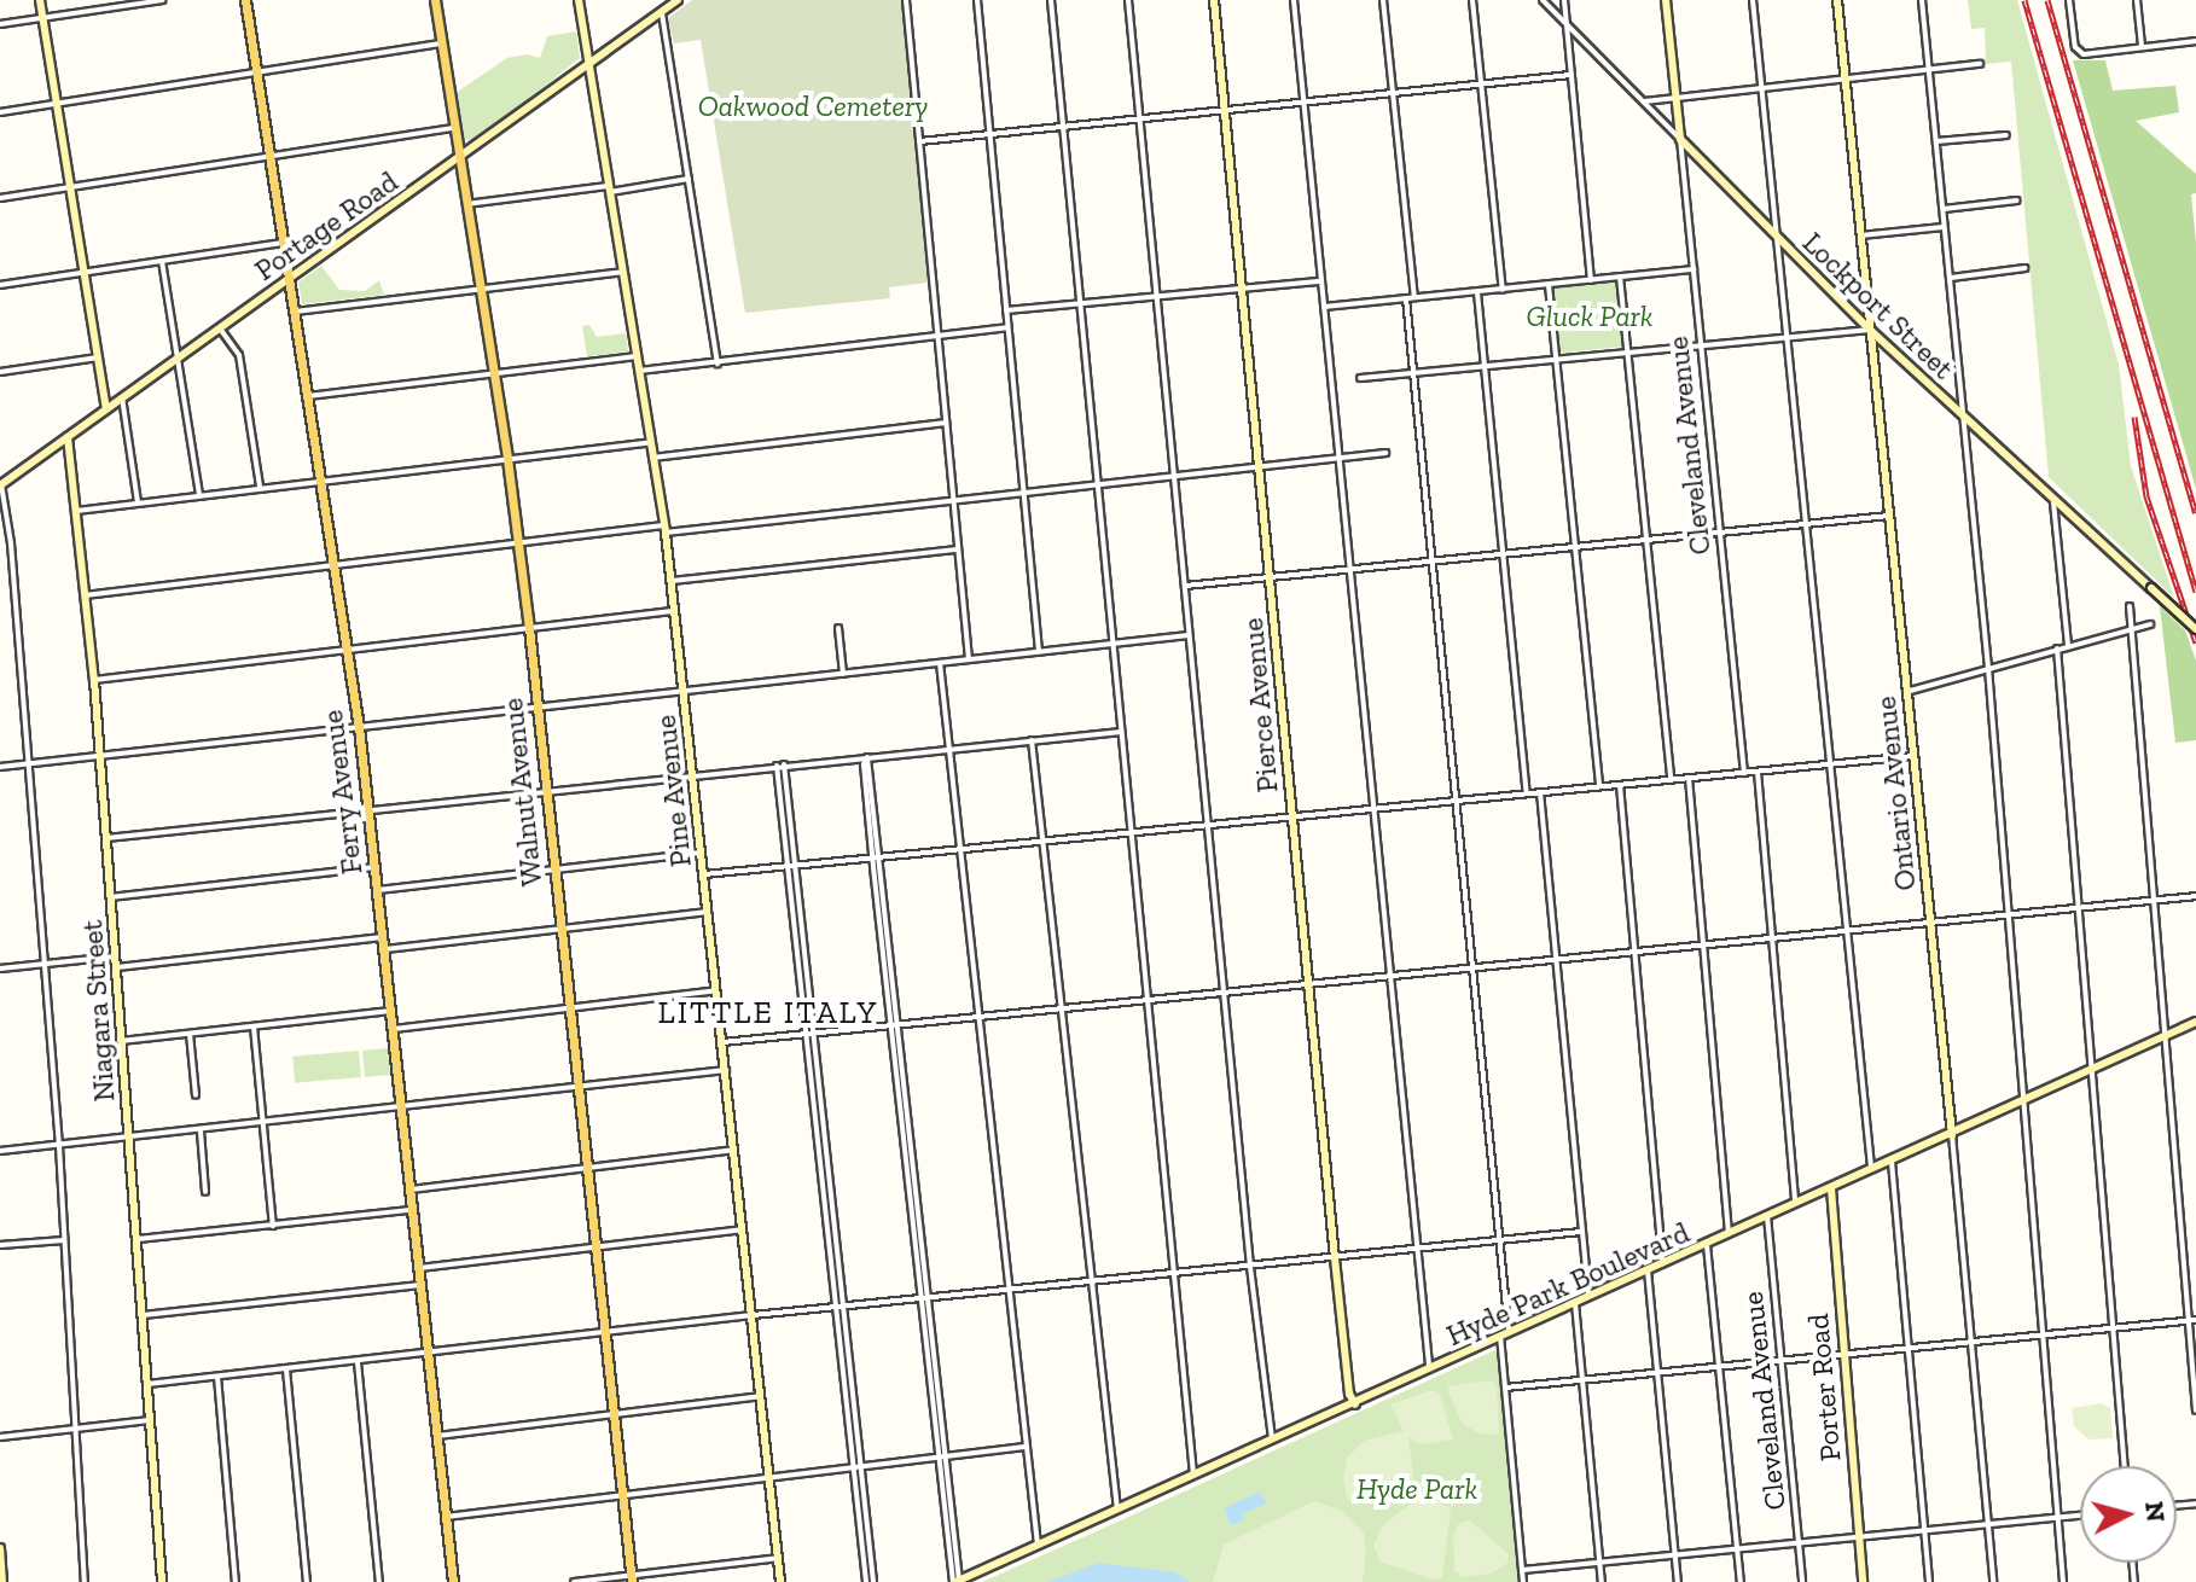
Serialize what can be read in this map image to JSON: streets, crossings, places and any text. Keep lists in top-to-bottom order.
{
  "streets": {
    "main road": ["Ferry Avenue", "Walnut Avenue"],
    "street": [
      "Portage Road",
      "Lockport Street",
      "Cleveland Avenue",
      "Pierce Avenue",
      "Pine Avenue",
      "Ontario Avenue",
      "Niagara Street",
      "Hyde Park Boulevard",
      "Porter Road"
    ]
  },
  "crossings": [
    ["Portage Road", "Pine Avenue"],
    ["Portage Road", "Ferry Avenue"],
    ["Portage Road", "Walnut Avenue"],
    ["Portage Road", "Niagara Street"],
    ["Lockport Street", "Cleveland Avenue"],
    ["Lockport Street", "Ontario Avenue"],
    ["Cleveland Avenue", "Hyde Park Boulevard"],
    ["Pierce Avenue", "Hyde Park Boulevard"],
    ["Ontario Avenue", "Hyde Park Boulevard"],
    ["Hyde Park Boulevard", "Porter Road"]
  ],
  "districts": ["LITTLE ITALY"],
  "parks": ["Oakwood Cemetery", "Gluck Park", "Hyde Park"],
  "north": "right"
}
